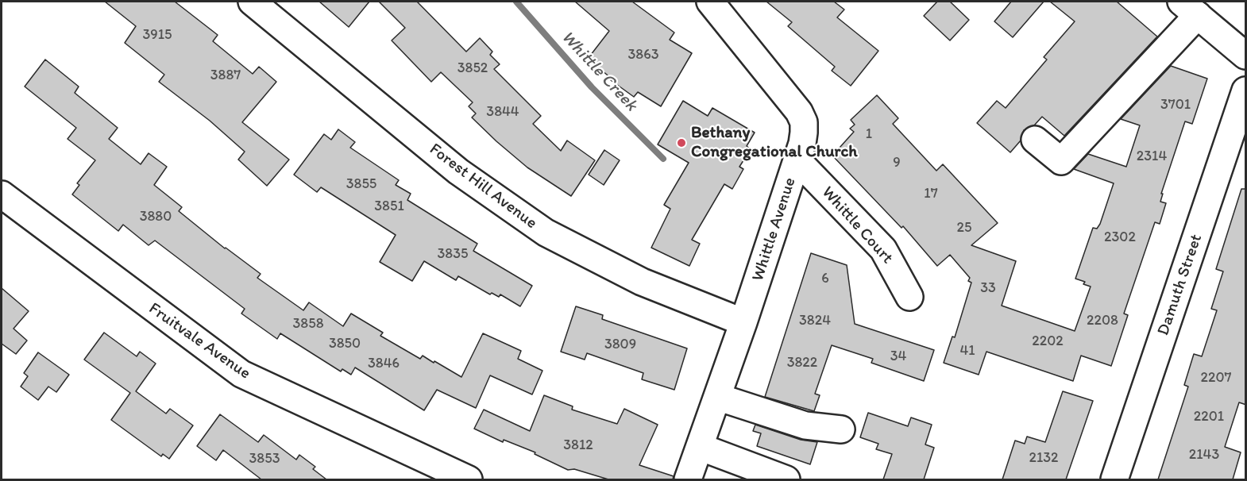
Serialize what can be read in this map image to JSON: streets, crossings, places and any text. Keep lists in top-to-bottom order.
{
  "streets": {
    "street": [
      "Forest Hill Avenue",
      "Whittle Court",
      "Whittle Avenue",
      "Damuth Street",
      "Fruitvale Avenue"
    ]
  },
  "crossings": [
    ["Forest Hill Avenue", "Whittle Avenue"],
    ["Whittle Court", "Whittle Avenue"]
  ],
  "water": ["Whittle Creek"],
  "places": ["Bethany Congregational Church"],
  "house_numbers": [
    "3915",
    "3863",
    "3852",
    "3887",
    "3701",
    "3844",
    "1",
    "2314",
    "9",
    "3855",
    "17",
    "3851",
    "3880",
    "25",
    "2302",
    "3835",
    "6",
    "33",
    "3824",
    "2208",
    "3858",
    "2202",
    "3850",
    "3809",
    "41",
    "34",
    "3822",
    "3846",
    "2207",
    "2201",
    "3812",
    "2143",
    "2132",
    "3853"
  ]
}
